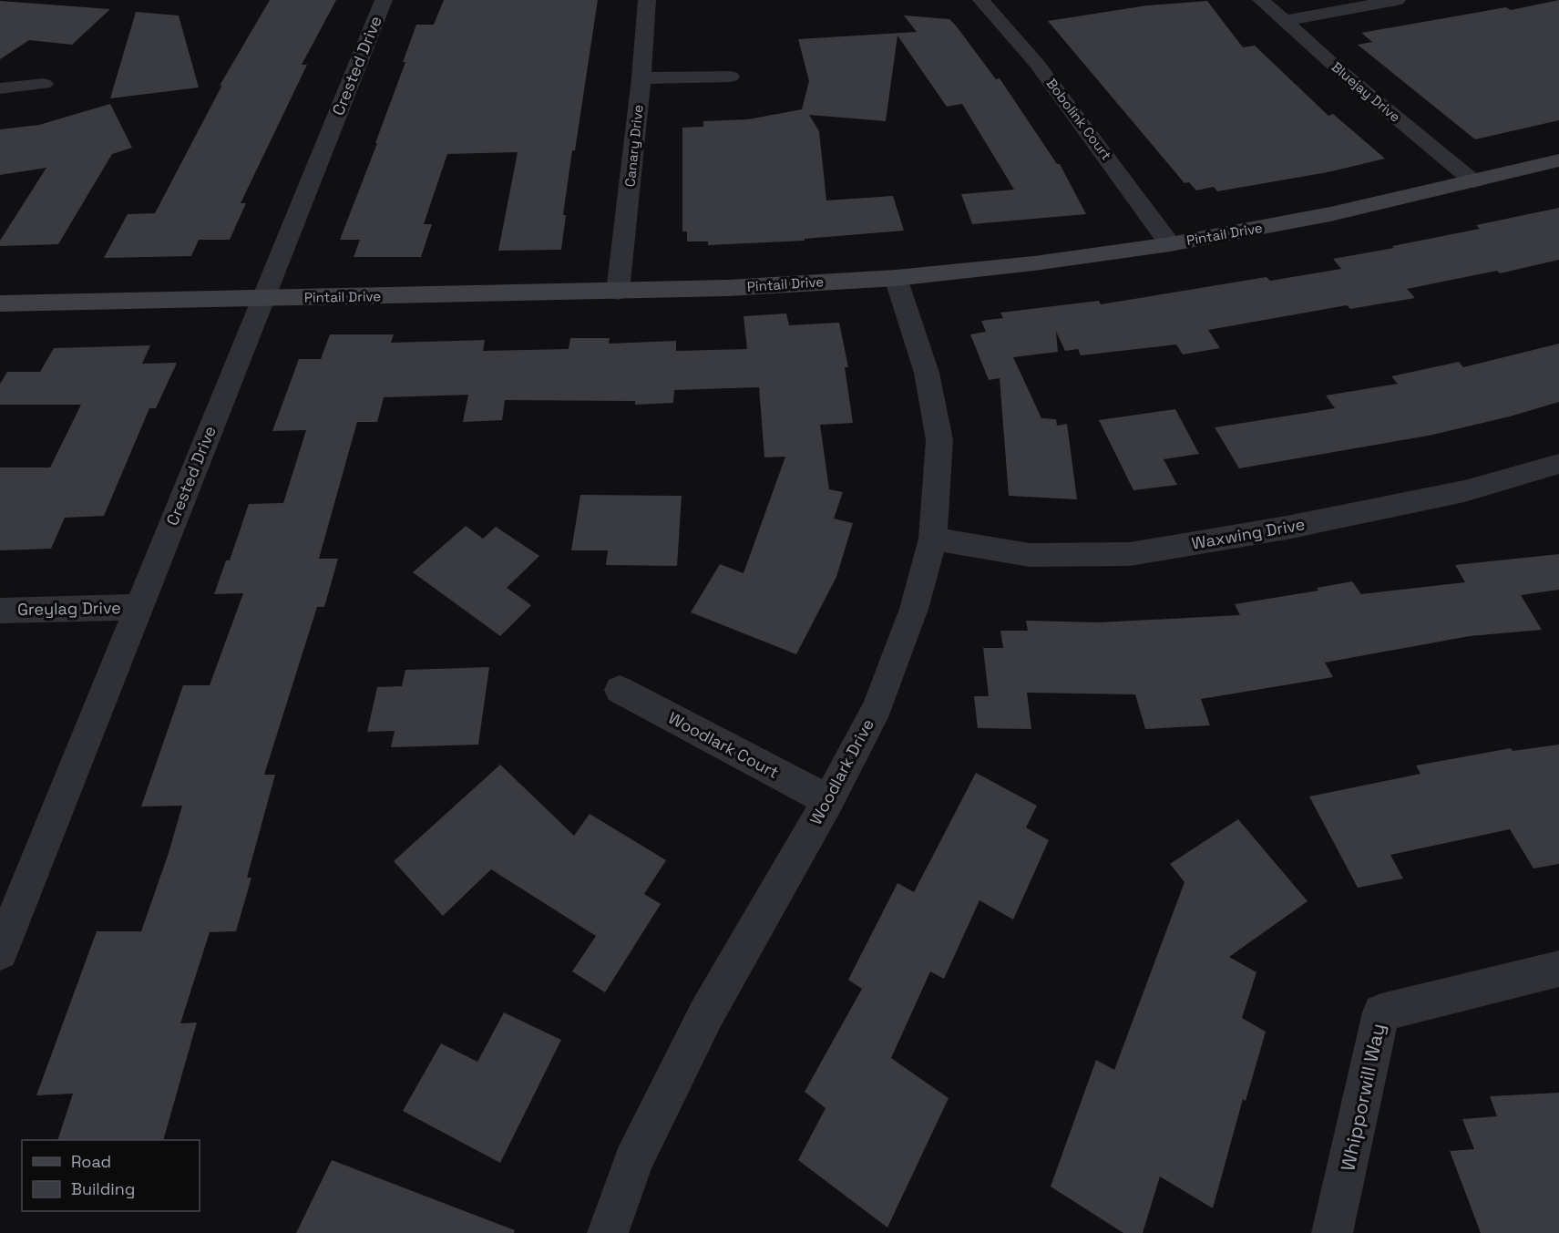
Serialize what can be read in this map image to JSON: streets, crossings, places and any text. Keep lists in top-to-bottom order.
{
  "streets": {
    "street": [
      "Crested Drive",
      "Bluejay Drive",
      "Bobolink Court",
      "Canary Drive",
      "Pintail Drive",
      "Waxwing Drive",
      "Greylag Drive",
      "Woodlark Court",
      "Woodlark Drive",
      "Whipporwill Way"
    ]
  },
  "crossings": [
    ["Crested Drive", "Pintail Drive"],
    ["Crested Drive", "Greylag Drive"],
    ["Bluejay Drive", "Pintail Drive"],
    ["Bobolink Court", "Pintail Drive"],
    ["Canary Drive", "Pintail Drive"],
    ["Pintail Drive", "Woodlark Drive"],
    ["Waxwing Drive", "Woodlark Drive"],
    ["Woodlark Court", "Woodlark Drive"]
  ],
  "legend": ["Road", "Building"]
}
